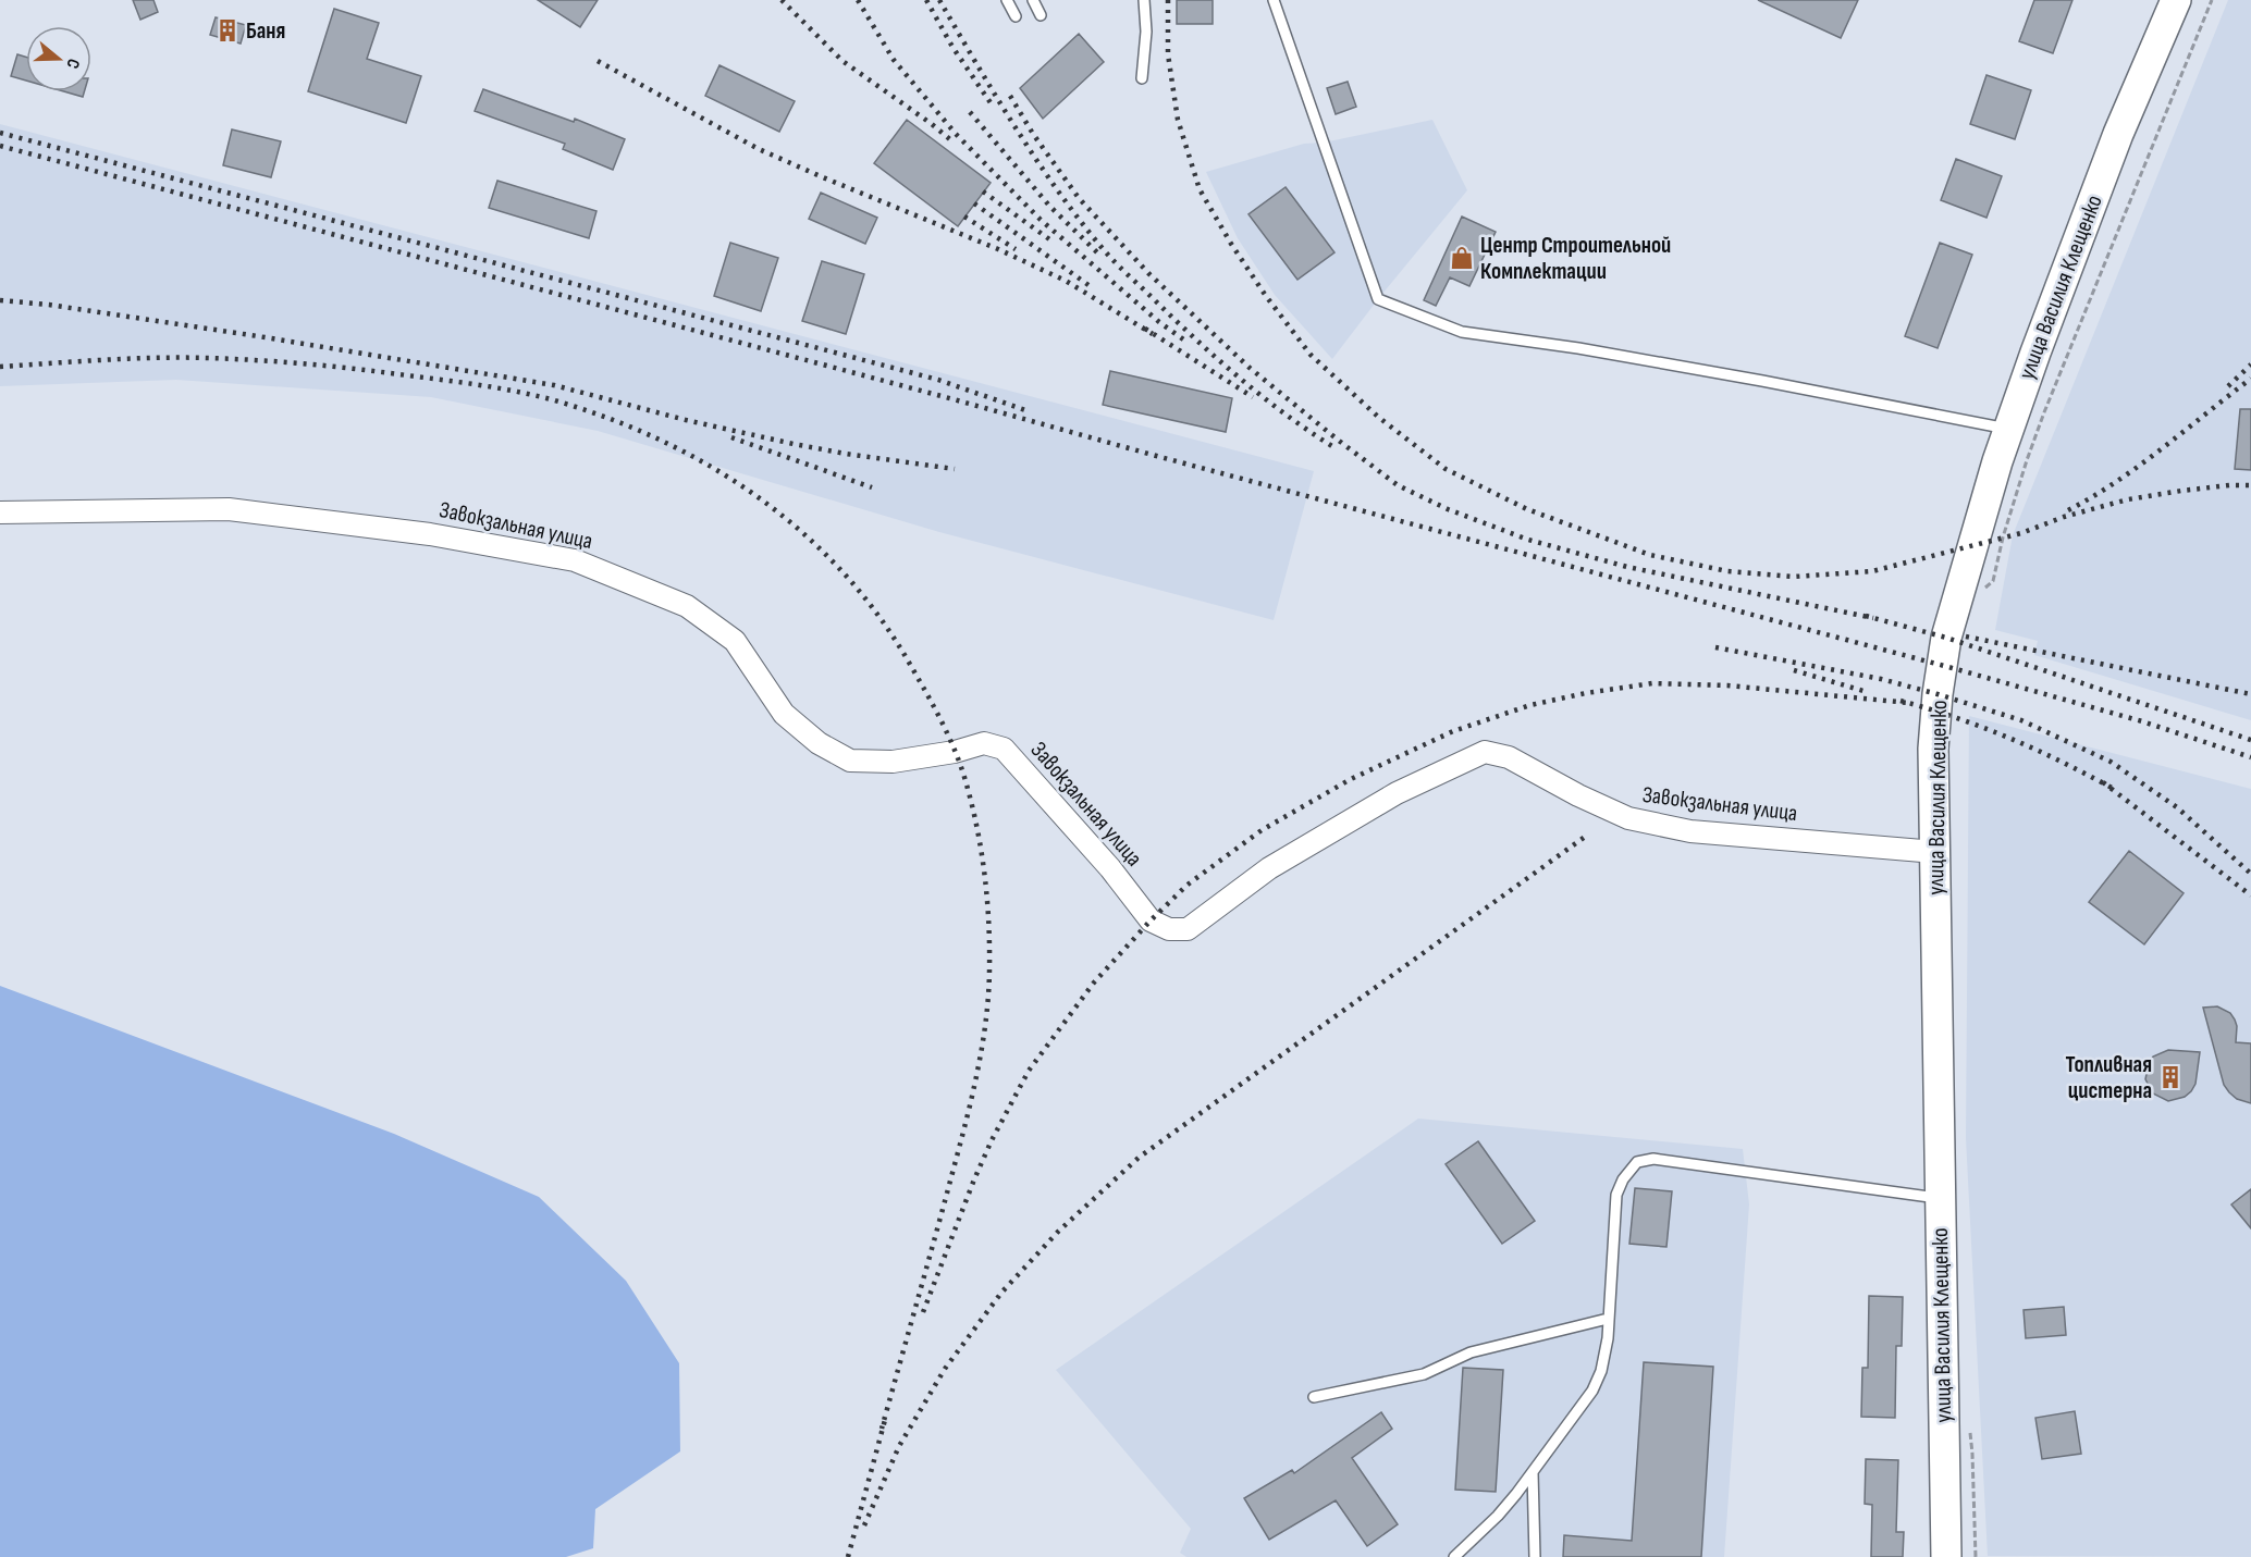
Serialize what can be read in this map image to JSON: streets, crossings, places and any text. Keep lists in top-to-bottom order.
{
  "streets": {
    "street": ["улица Василия Клещенко", "Завокзальная улица"]
  },
  "crossings": [
    ["улица Василия Клещенко", "Завокзальная улица"]
  ],
  "places": {
    "building": ["Баня", "Топливная цистерна"],
    "shop": ["Центр Строительной Комплектации"]
  },
  "north": "right"
}
